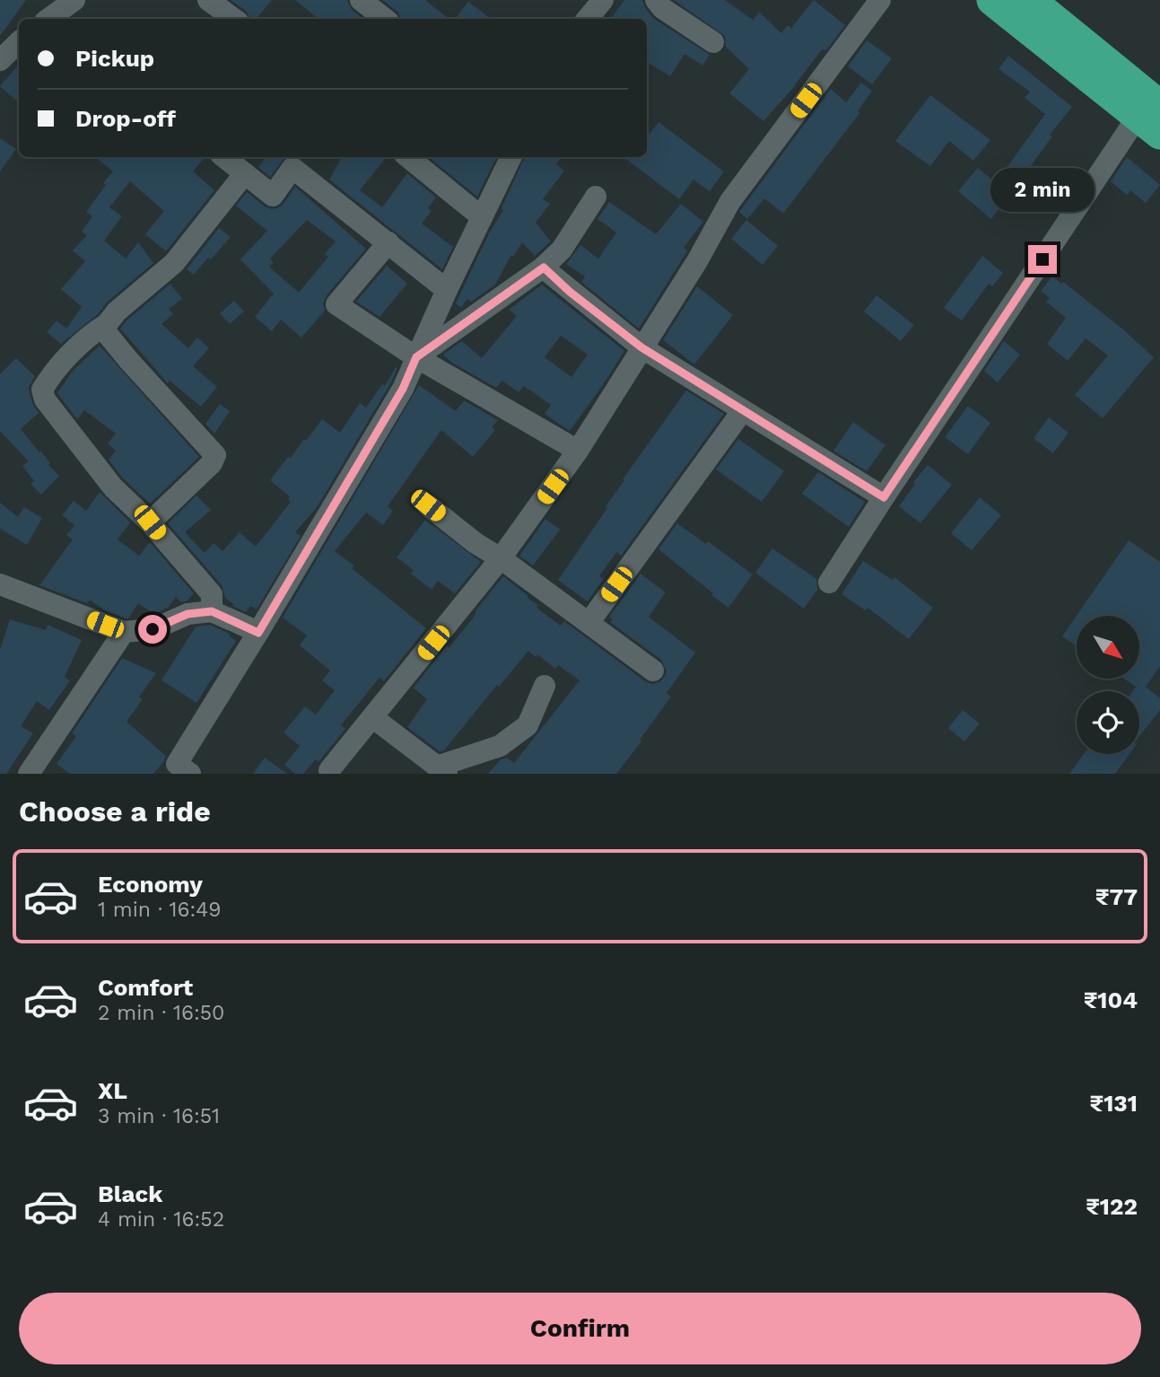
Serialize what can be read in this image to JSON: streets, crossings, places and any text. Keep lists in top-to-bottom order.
{
  "north": "bottom right",
  "page": {
    "banner": ["Pickup", "Drop-off"],
    "bubble": "2 min",
    "heading": "Choose a ride",
    "list": [
      {
        "name": "Economy",
        "note": "1 min · 16:49",
        "value": "₹77"
      },
      {
        "name": "Comfort",
        "note": "2 min · 16:50",
        "value": "₹104"
      },
      {
        "name": "XL",
        "note": "3 min · 16:51",
        "value": "₹131"
      },
      {
        "name": "Black",
        "note": "4 min · 16:52",
        "value": "₹122"
      }
    ],
    "buttons": "Confirm"
  }
}
